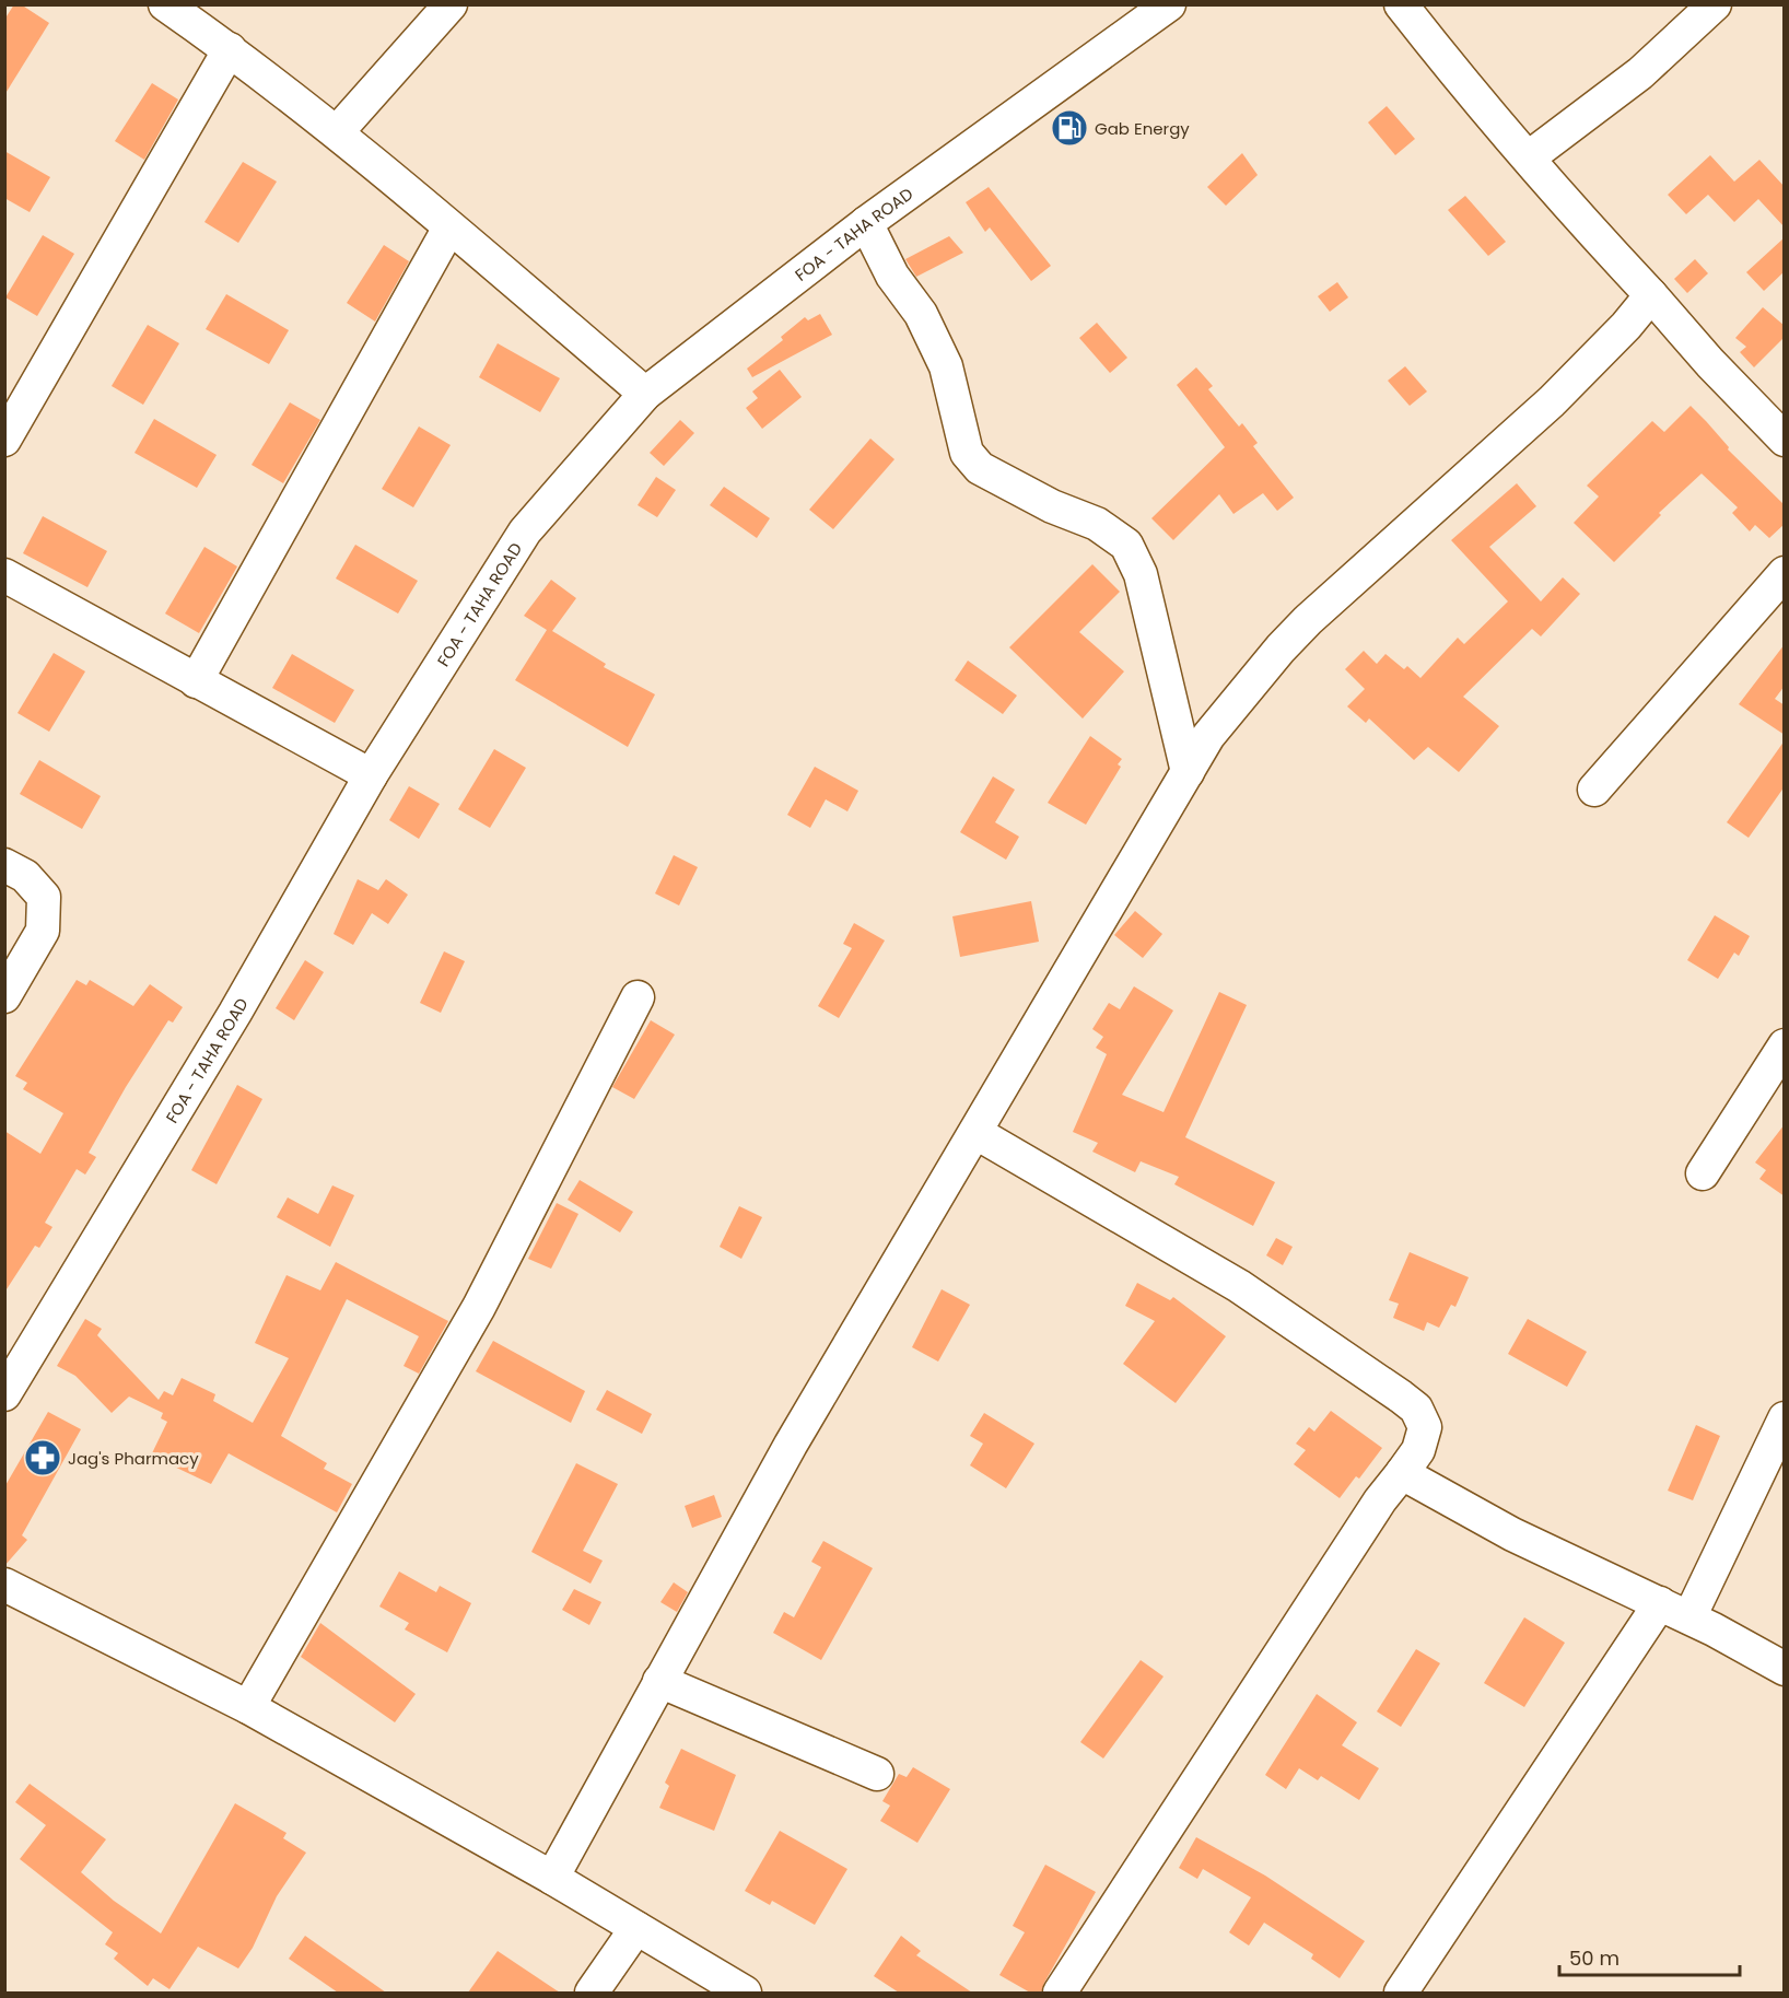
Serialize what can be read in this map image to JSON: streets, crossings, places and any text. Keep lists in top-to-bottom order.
{
  "streets": {
    "street": ["FOA - TAHA ROAD"]
  },
  "places": {
    "fuel station": ["Gab Energy"],
    "pharmacy": ["Jag's Pharmacy"]
  },
  "scale_bar": "50 m"
}
